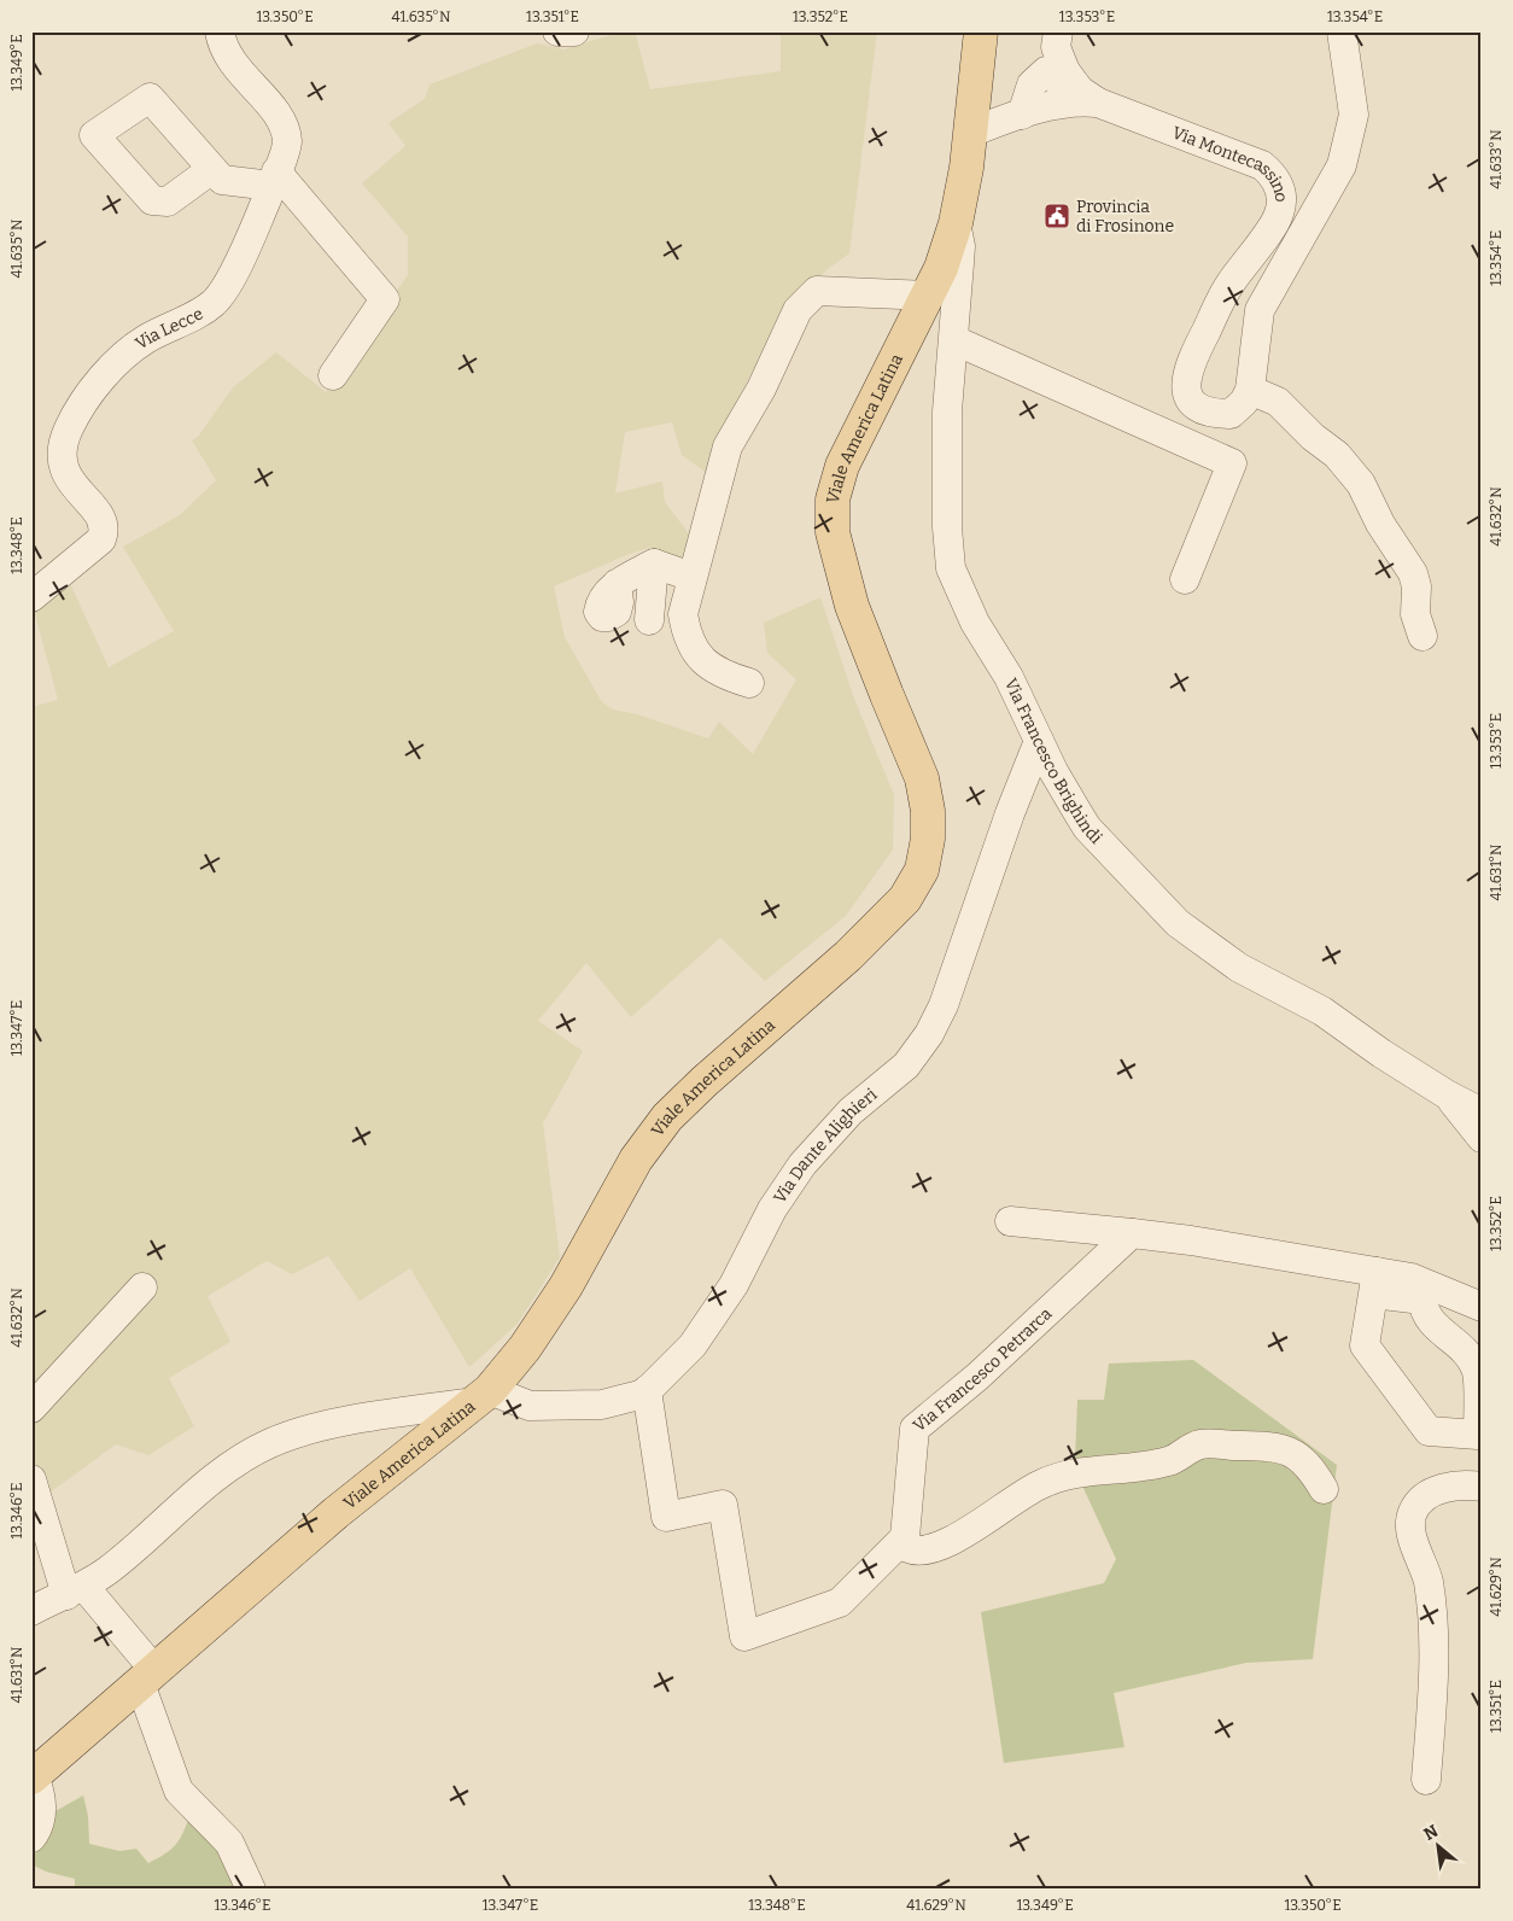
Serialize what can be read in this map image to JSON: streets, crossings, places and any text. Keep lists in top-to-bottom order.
{
  "streets": {
    "main road": ["Viale America Latina"],
    "street": [
      "Via Montecassino",
      "Via Lecce",
      "Via Francesco Brighindi",
      "Via Dante Alighieri",
      "Via Francesco Petrarca"
    ]
  },
  "crossings": [
    ["Via Montecassino", "Viale America Latina"],
    ["Viale America Latina", "Via Francesco Brighindi"],
    ["Viale America Latina", "Via Dante Alighieri"],
    ["Via Francesco Brighindi", "Via Dante Alighieri"]
  ],
  "places": {
    "public building": ["Provincia di Frosinone"]
  },
  "north": "top left",
  "coordinates": [
    "13.350°E",
    "41.635°N",
    "13.351°E",
    "13.352°E",
    "13.353°E",
    "13.354°E",
    "13.349°E",
    "41.633°N",
    "41.632°N",
    "13.348°E",
    "41.631°N",
    "13.347°E",
    "13.346°E",
    "41.629°N"
  ]
}
